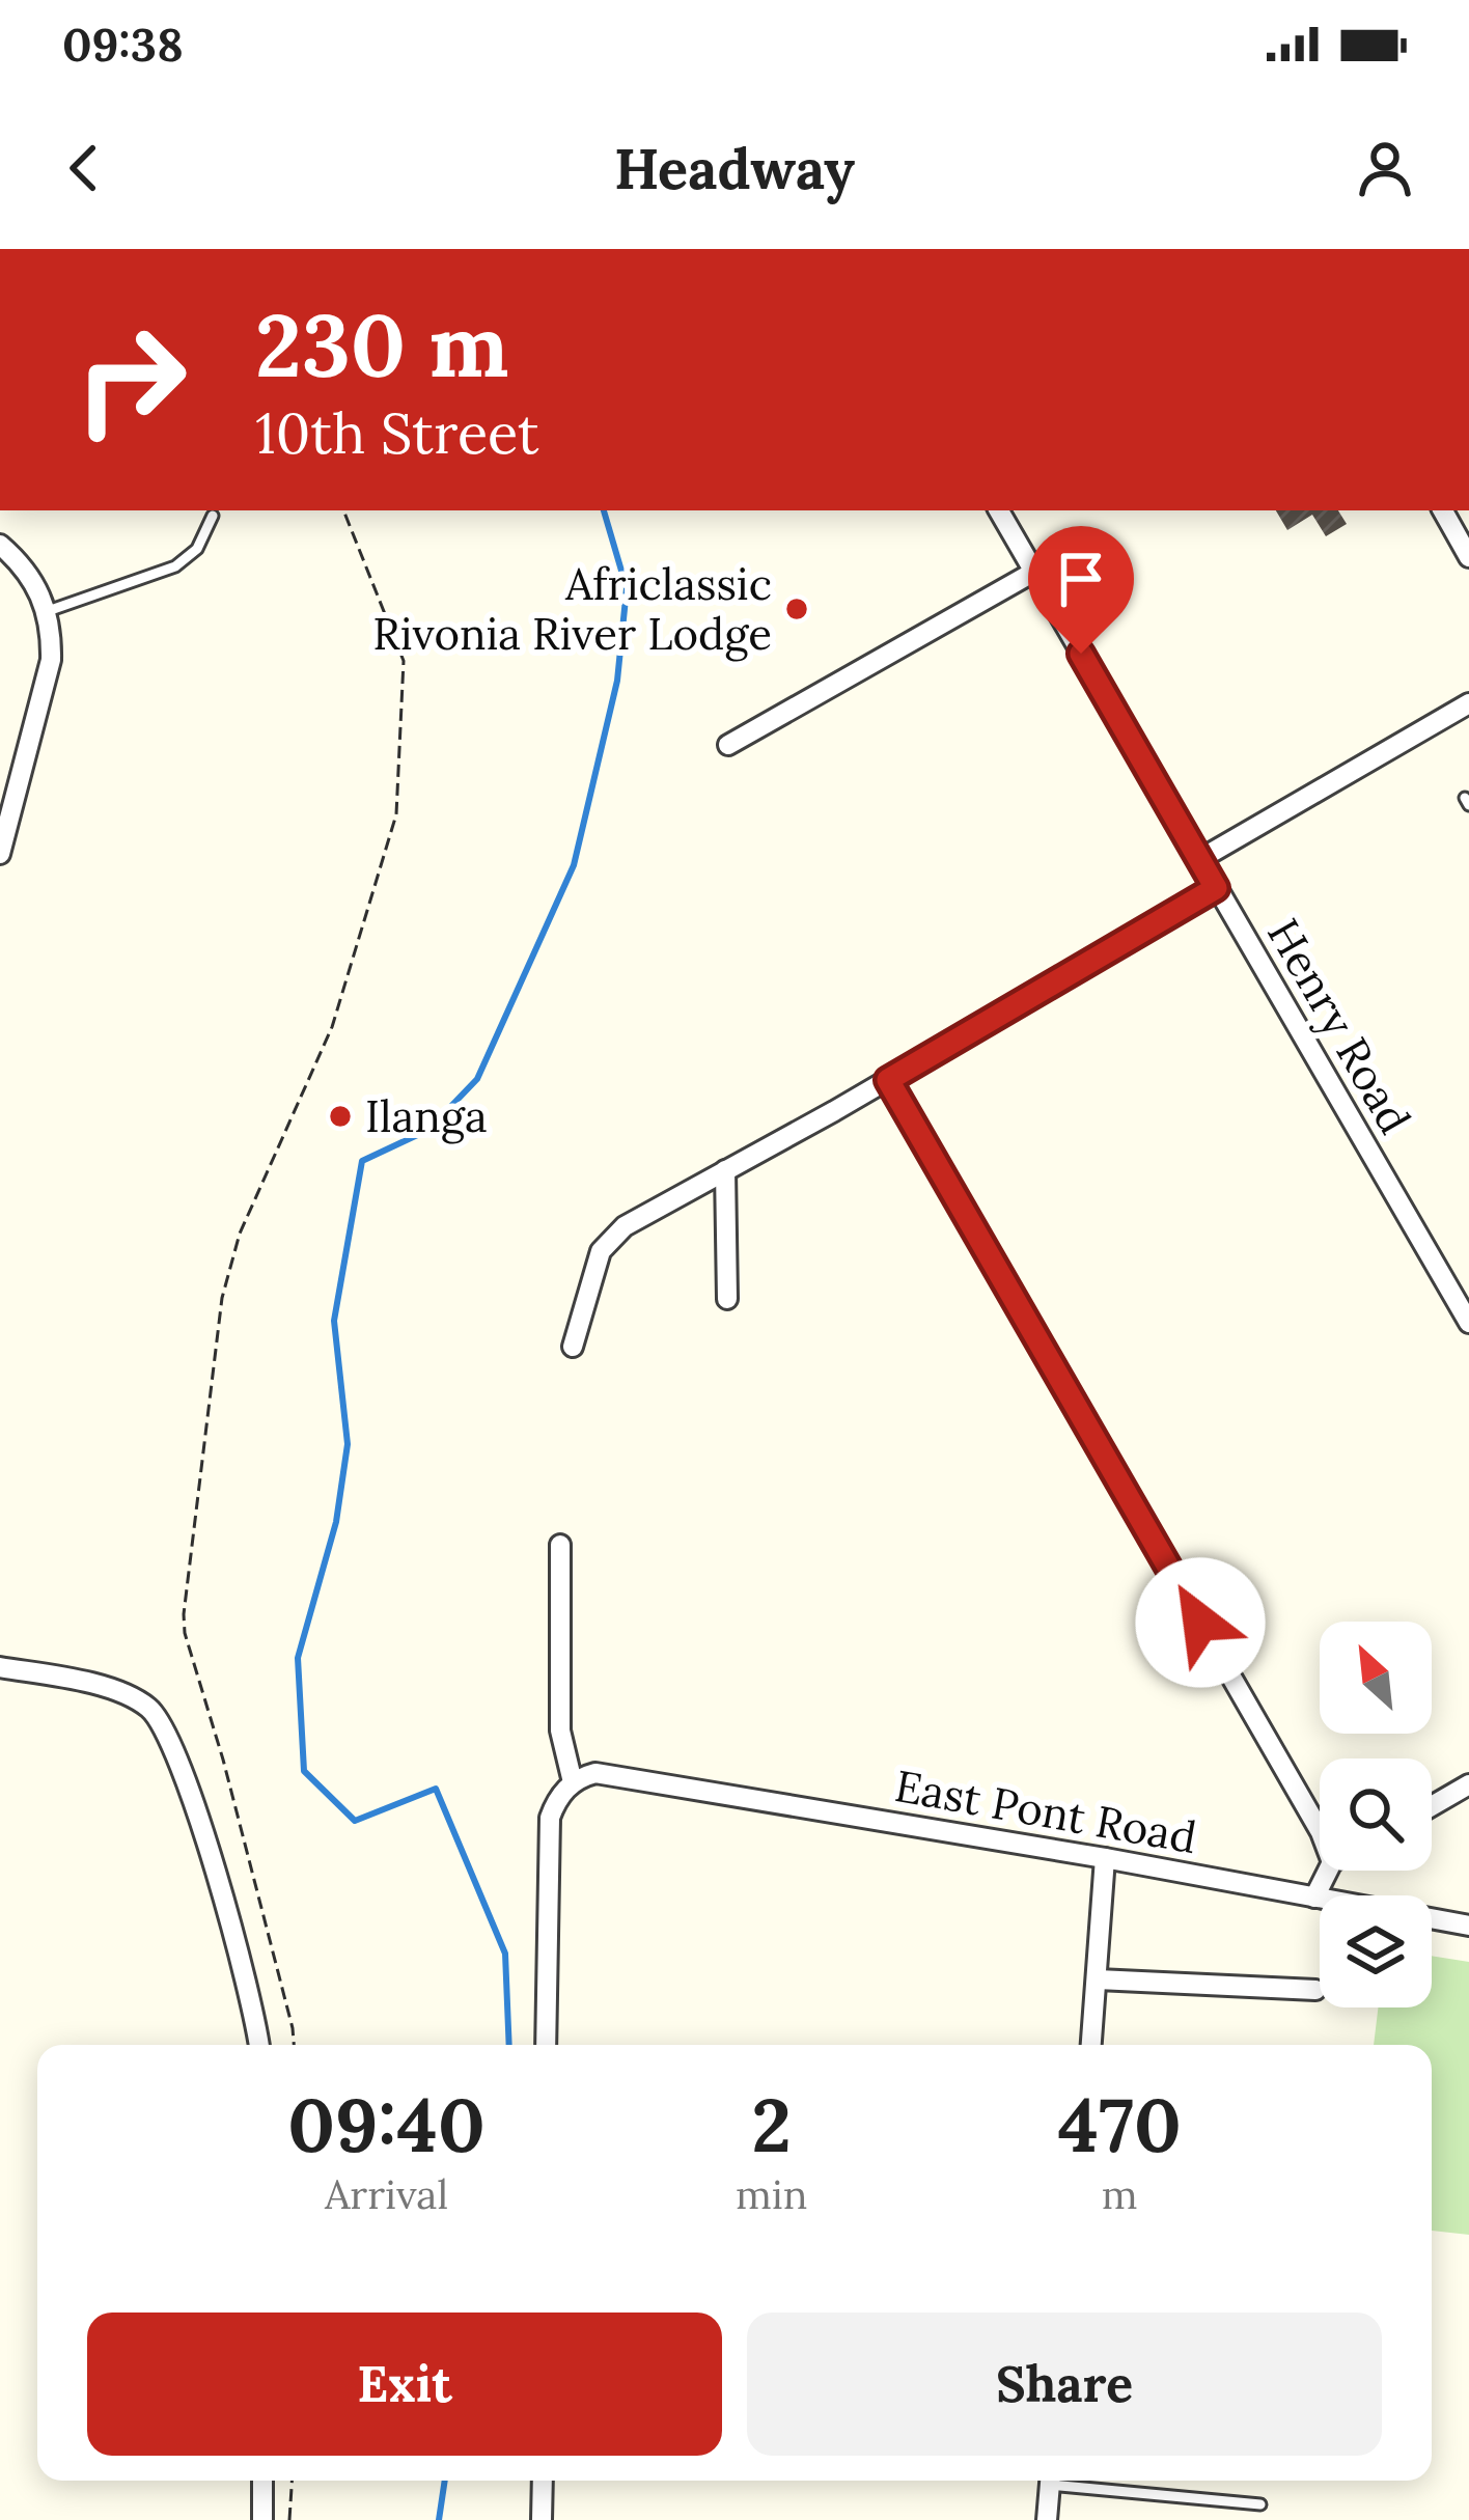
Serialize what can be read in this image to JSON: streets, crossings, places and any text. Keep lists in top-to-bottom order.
{
  "streets": {
    "street": ["Henry Road", "East Pont Road"]
  },
  "places": ["Africlassic Rivonia River Lodge", "Ilanga"],
  "north": "top left",
  "page": {
    "status": "09:38",
    "header": "Headway",
    "turn": ["230 m", "10th Street"],
    "eta": [
      "09:40",
      "Arrival",
      "2",
      "min",
      "470",
      "m"
    ],
    "buttons": ["Exit", "Share"]
  }
}
